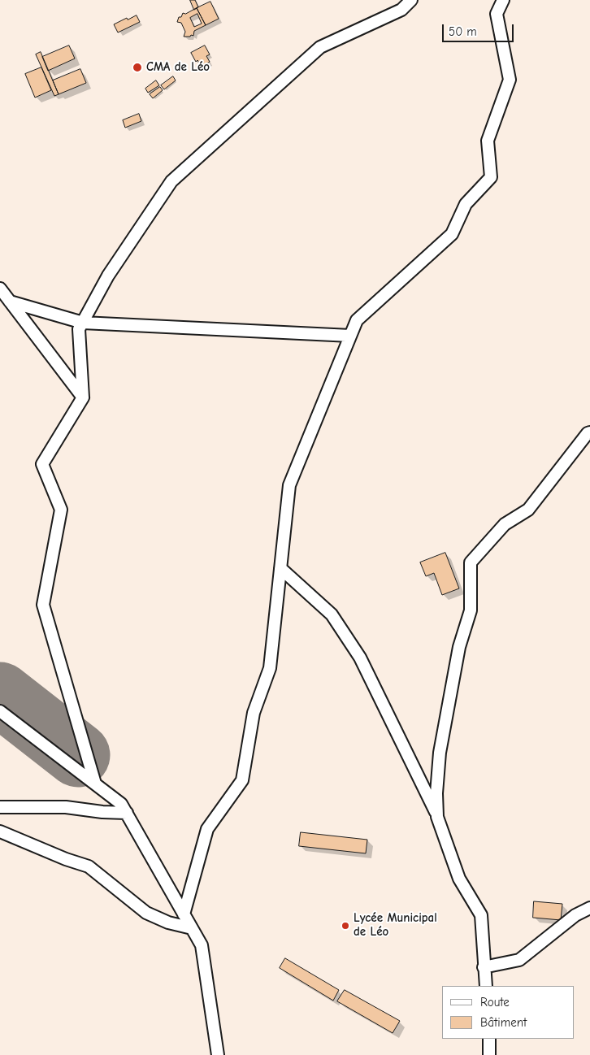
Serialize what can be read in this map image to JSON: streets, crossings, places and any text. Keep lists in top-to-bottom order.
{
  "places": ["CMA de Léo", "Lycée Municipal de Léo"],
  "legend": ["Route", "Bâtiment"],
  "scale_bar": "50 m"
}
